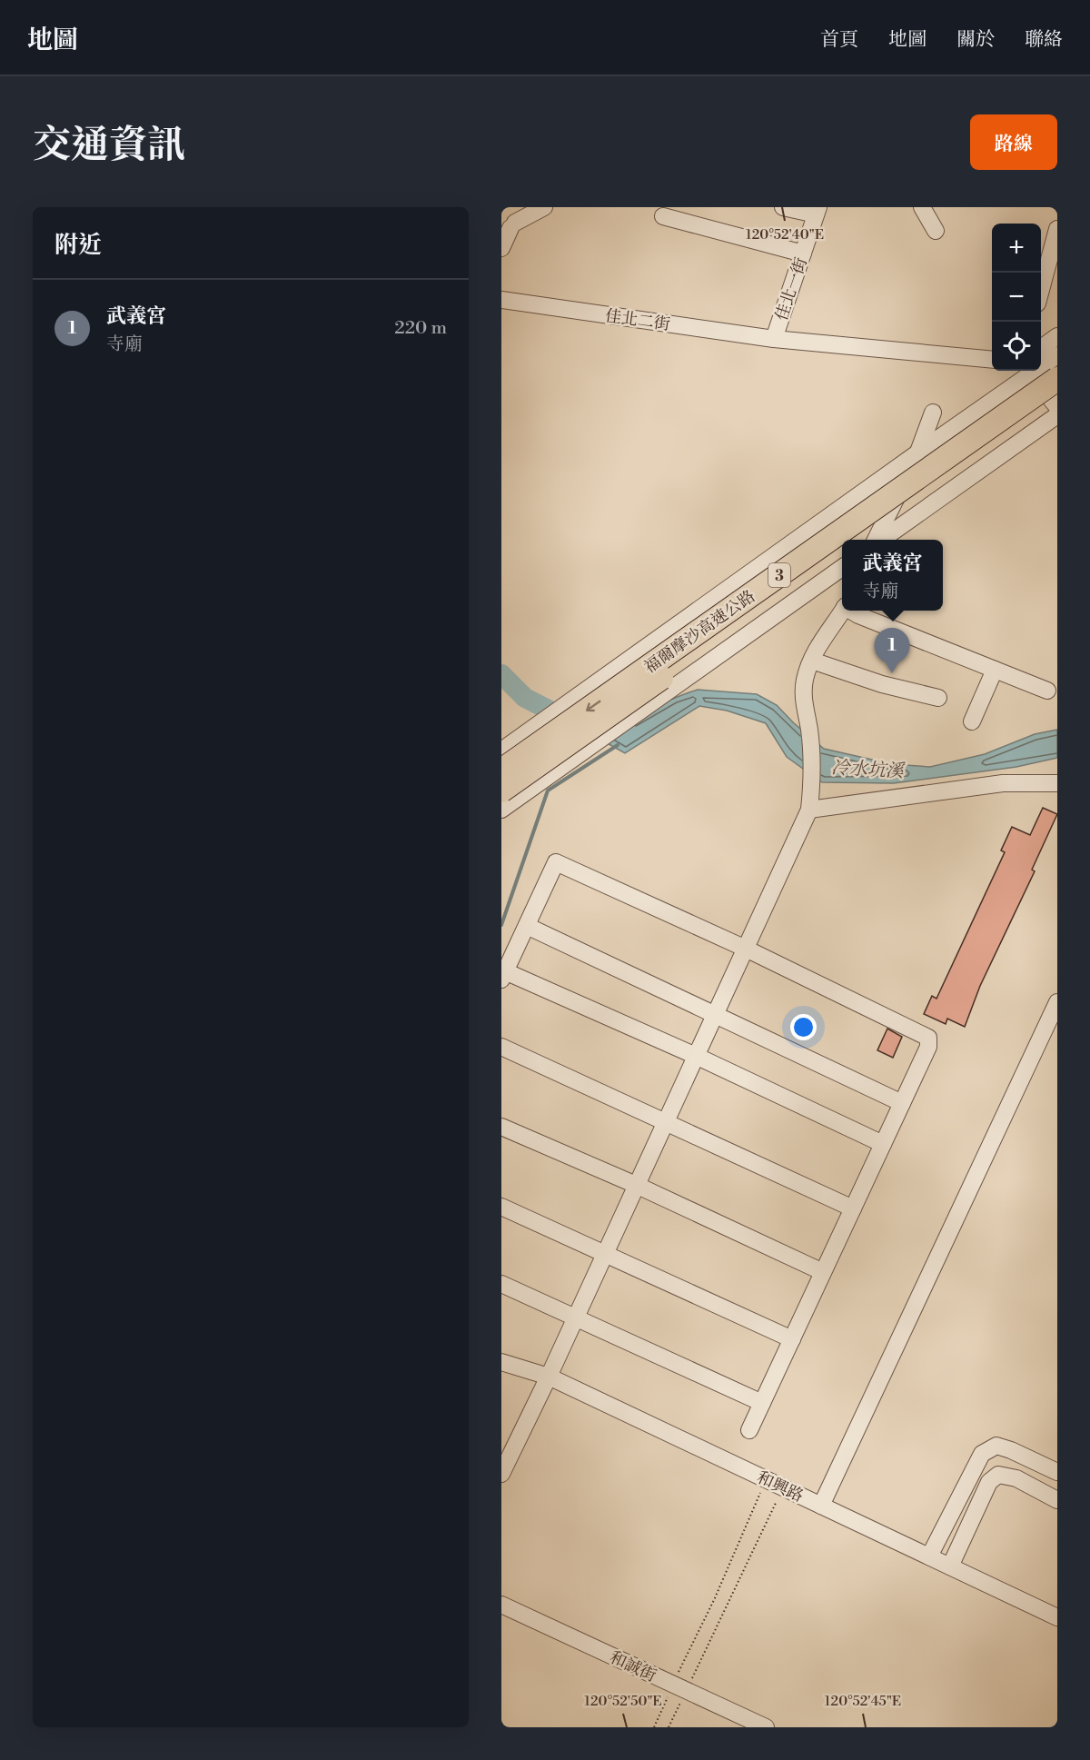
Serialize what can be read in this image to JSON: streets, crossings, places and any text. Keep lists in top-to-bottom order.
{
  "streets": {
    "highway": ["3", "福爾摩沙高速公路"],
    "street": [
      "佳北一街",
      "佳北二街",
      "和興路",
      "和誠街"
    ]
  },
  "crossings": [
    ["佳北一街", "佳北二街"]
  ],
  "water": ["冷水坑溪"],
  "page": {
    "header": "地圖",
    "nav": [
      "首頁",
      "地圖",
      "關於",
      "聯絡"
    ],
    "title": "交通資訊",
    "buttons": "路線",
    "heading": "附近",
    "map_buttons": ["+", "−"],
    "list": [
      {
        "mark": "1",
        "name": "武義宮",
        "note": "寺廟",
        "value": "220 m"
      }
    ],
    "popup": ["武義宮", "寺廟"],
    "pins": "1"
  },
  "coordinates": ["120°52'40\"E", "120°52'50\"E", "120°52'45\"E"]
}
